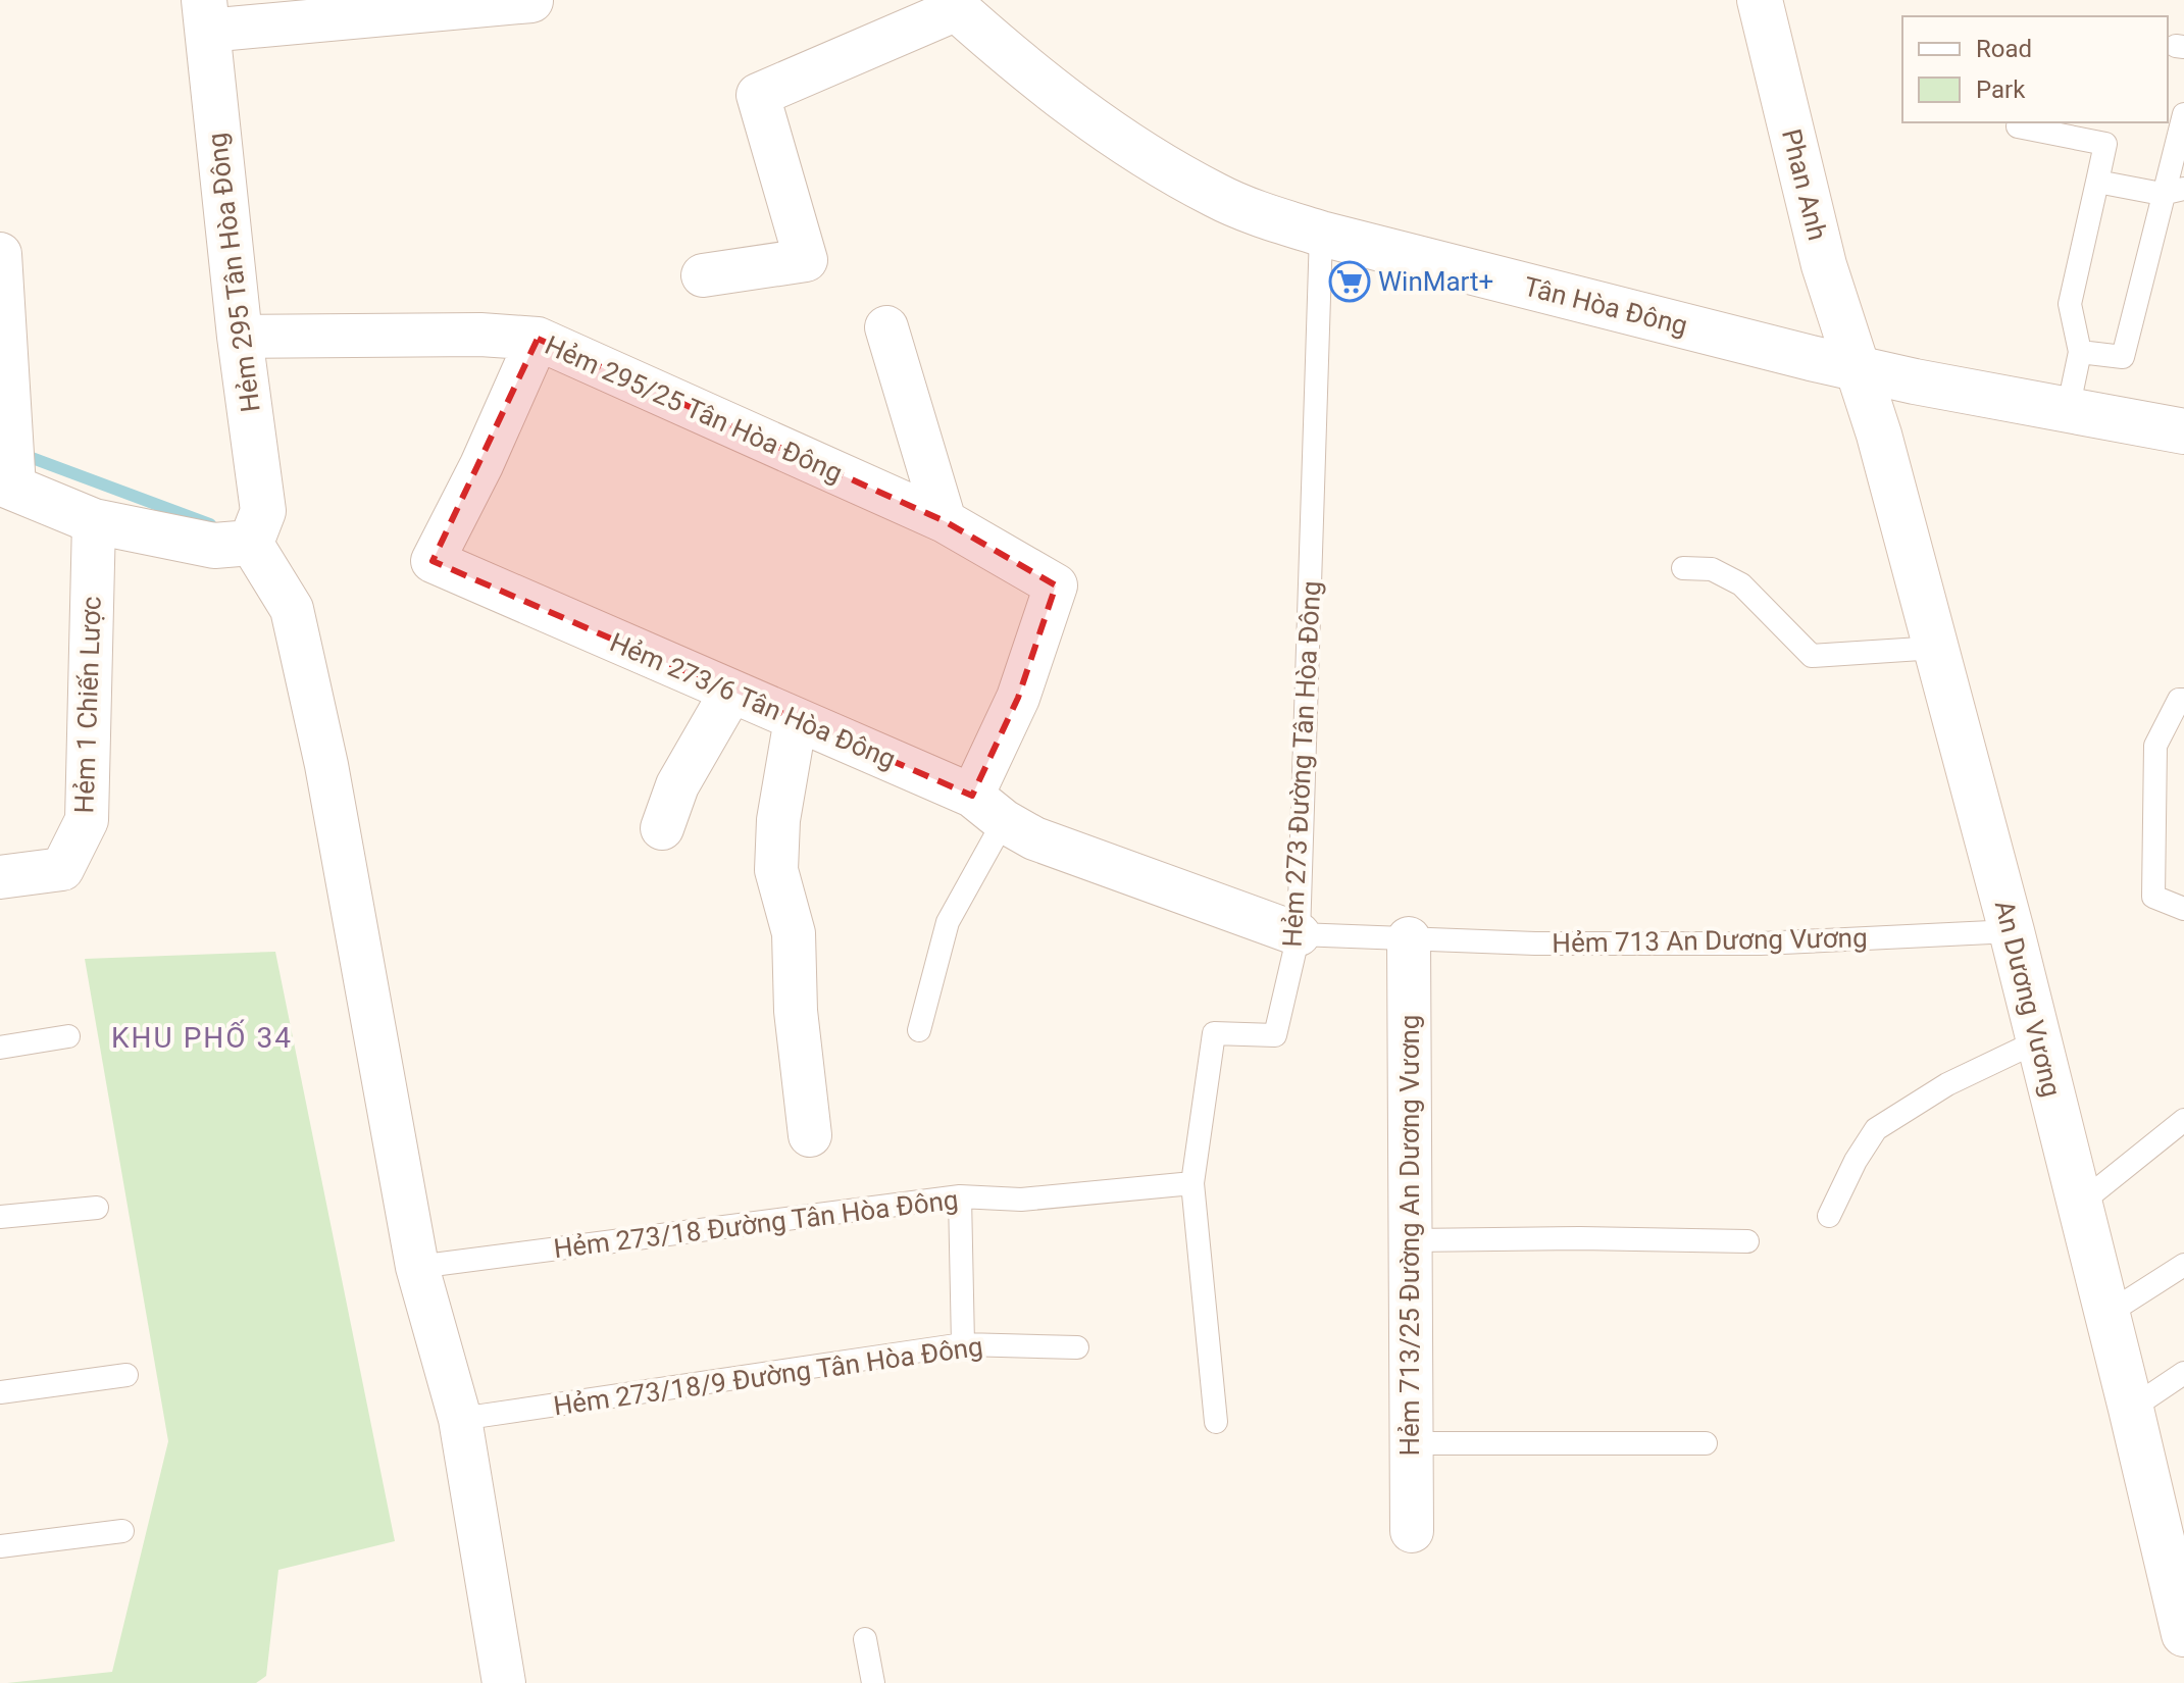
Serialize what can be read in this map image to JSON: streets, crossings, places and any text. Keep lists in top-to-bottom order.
{
  "streets": {
    "street": [
      "Phan Anh",
      "Hẻm 295 Tân Hòa Đông",
      "Tân Hòa Đông",
      "Hẻm 295/25 Tân Hòa Đông",
      "Hẻm 273/6 Tân Hòa Đông",
      "Hẻm 1 Chiến Lược",
      "An Dương Vương",
      "Hẻm 713/25 Đường An Dương Vương"
    ],
    "lane": [
      "Hẻm 273 Đường Tân Hòa Đông",
      "Hẻm 713 An Dương Vương",
      "Hẻm 273/18 Đường Tân Hòa Đông",
      "Hẻm 273/18/9 Đường Tân Hòa Đông"
    ]
  },
  "crossings": [
    ["Phan Anh", "Tân Hòa Đông"],
    ["Phan Anh", "An Dương Vương"],
    ["Hẻm 295 Tân Hòa Đông", "Hẻm 295/25 Tân Hòa Đông"],
    ["Tân Hòa Đông", "Hẻm 273 Đường Tân Hòa Đông"],
    ["Tân Hòa Đông", "An Dương Vương"],
    ["Hẻm 295/25 Tân Hòa Đông", "Hẻm 273/6 Tân Hòa Đông"],
    ["Hẻm 273/6 Tân Hòa Đông", "Hẻm 273 Đường Tân Hòa Đông"],
    ["Hẻm 273/6 Tân Hòa Đông", "Hẻm 713 An Dương Vương"],
    ["Hẻm 273 Đường Tân Hòa Đông", "Hẻm 713 An Dương Vương"],
    ["Hẻm 273 Đường Tân Hòa Đông", "Hẻm 273/18 Đường Tân Hòa Đông"],
    ["Hẻm 713 An Dương Vương", "An Dương Vương"],
    ["Hẻm 713 An Dương Vương", "Hẻm 713/25 Đường An Dương Vương"]
  ],
  "districts": ["KHU PHỐ 34"],
  "places": {
    "supermarket": ["WinMart+"]
  },
  "legend": ["Road", "Park"]
}
